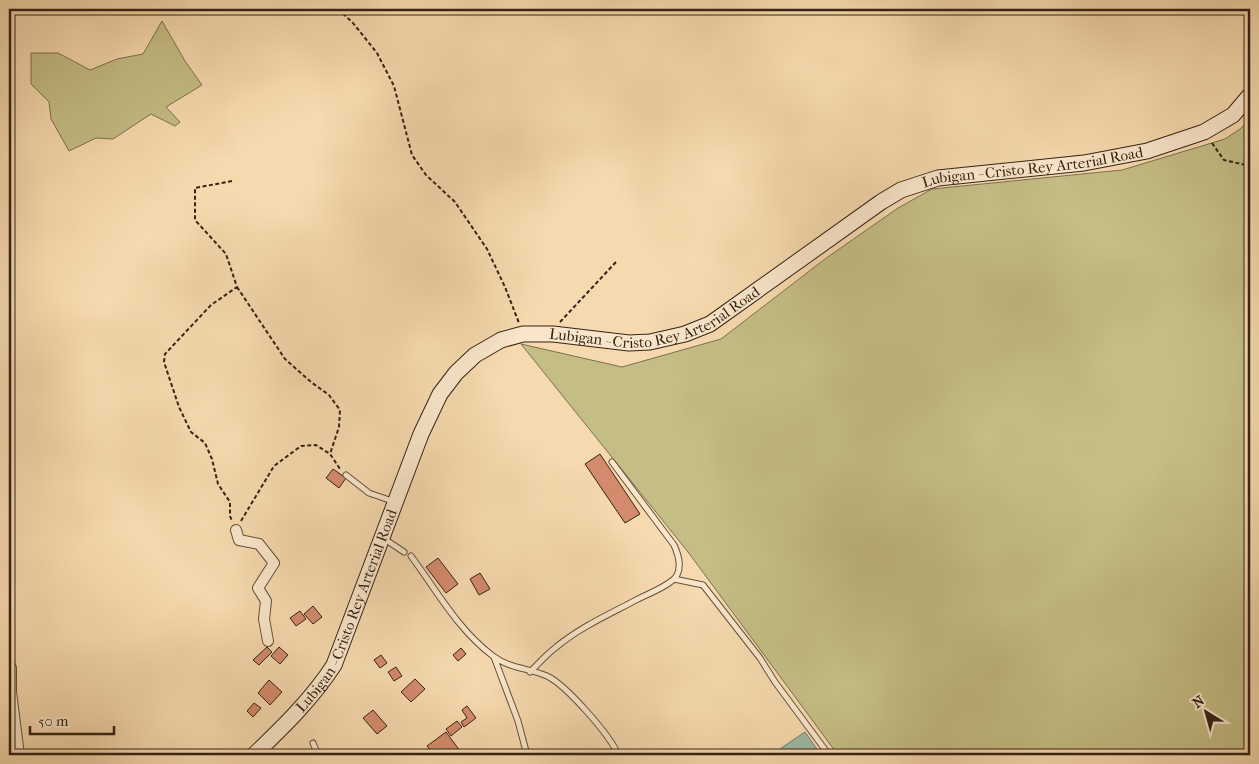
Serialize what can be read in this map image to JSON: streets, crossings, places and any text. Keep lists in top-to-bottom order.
{
  "streets": {
    "main road": ["Lubigan - Cristo Rey Arterial Road"]
  },
  "scale_bar": "50 m",
  "north": "top left"
}
